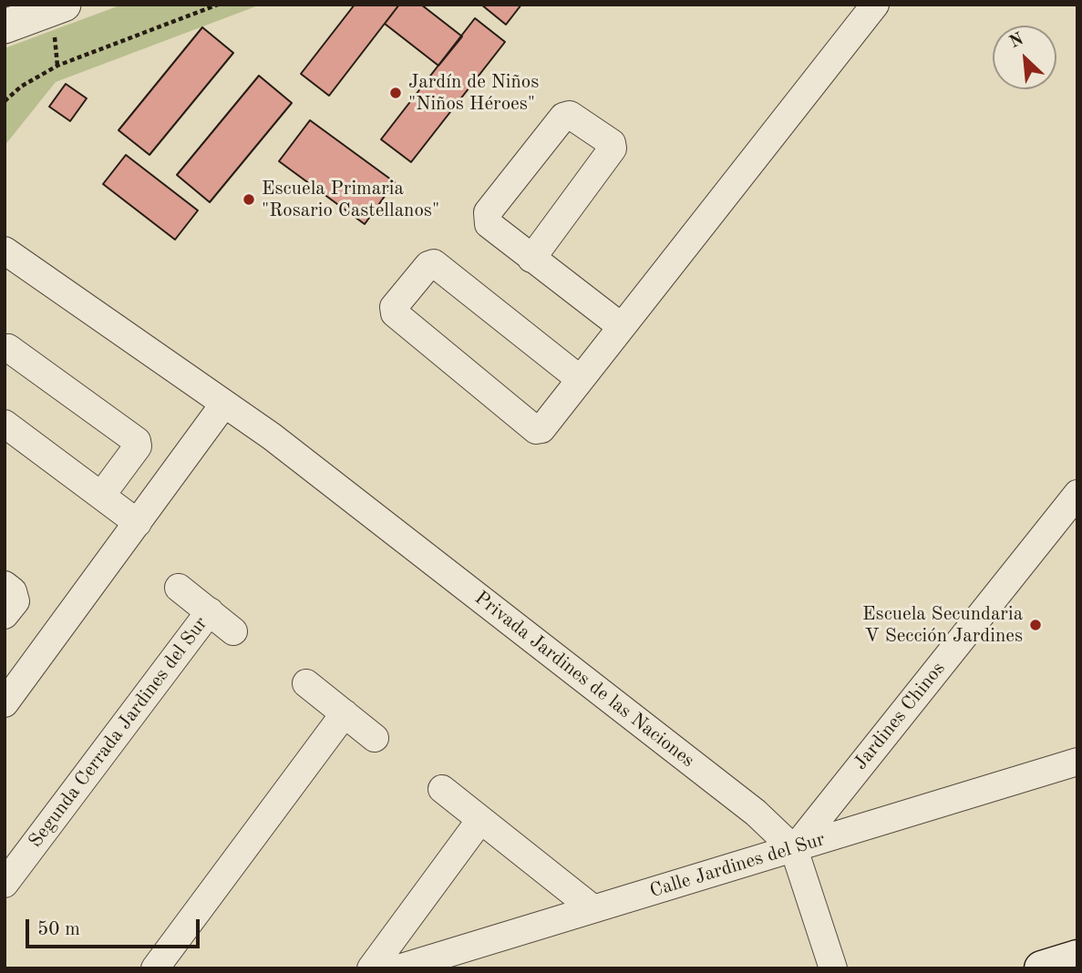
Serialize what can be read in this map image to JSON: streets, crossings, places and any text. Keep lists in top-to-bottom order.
{
  "streets": {
    "street": [
      "Privada Jardines de las Naciones",
      "Jardines Chinos",
      "Segunda Cerrada Jardines del Sur",
      "Calle Jardines del Sur"
    ]
  },
  "crossings": [
    ["Privada Jardines de las Naciones", "Jardines Chinos"],
    ["Privada Jardines de las Naciones", "Calle Jardines del Sur"],
    ["Jardines Chinos", "Calle Jardines del Sur"]
  ],
  "places": ["Jardín de Niños \"Niños Héroes\"", "Escuela Primaria \"Rosario Castellanos\"", "Escuela Secundaria V Sección Jardines"],
  "scale_bar": "50 m",
  "north": "top left"
}
